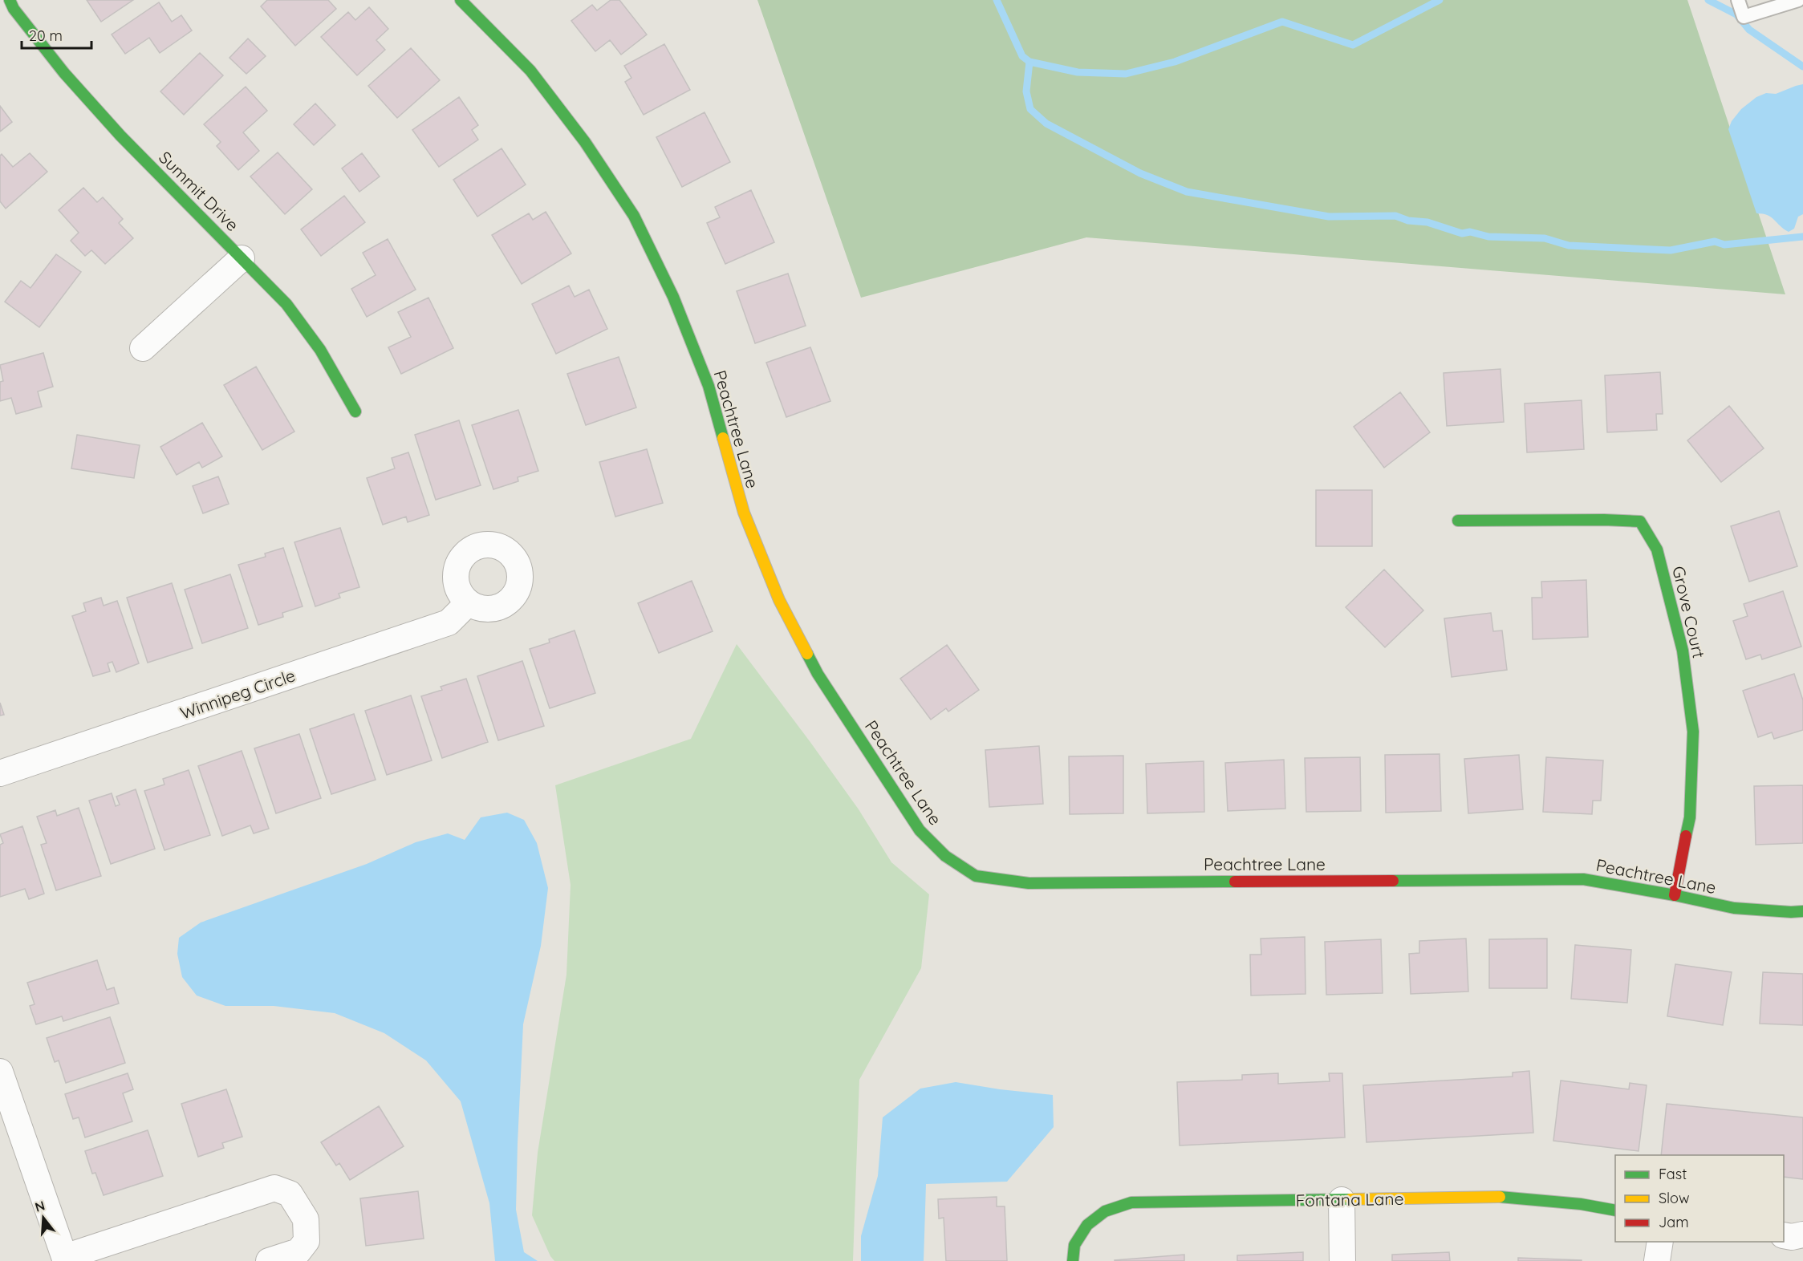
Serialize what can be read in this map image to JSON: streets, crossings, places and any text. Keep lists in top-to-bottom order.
{
  "streets": {
    "street": [
      "Summit Drive",
      "Peachtree Lane",
      "Grove Court",
      "Winnipeg Circle",
      "Fontana Lane"
    ]
  },
  "crossings": [
    ["Peachtree Lane", "Grove Court"]
  ],
  "legend": ["Fast", "Slow", "Jam"],
  "scale_bar": "20 m",
  "north": "top"
}
